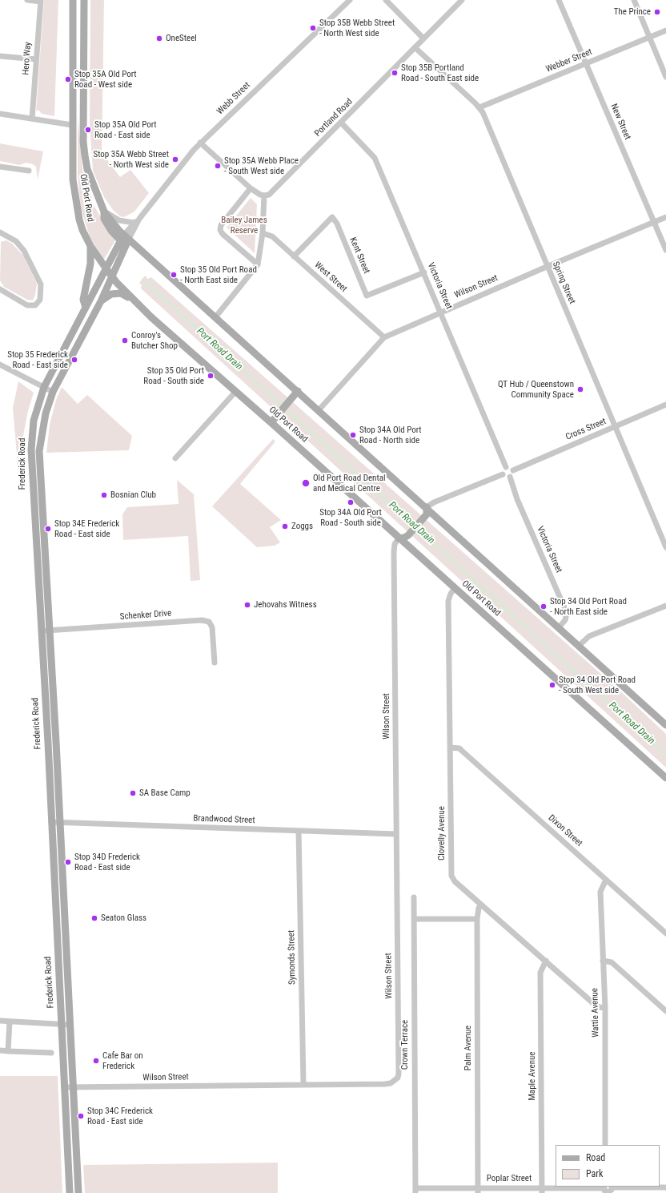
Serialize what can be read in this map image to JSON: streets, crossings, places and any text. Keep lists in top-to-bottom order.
{
  "streets": {
    "main road": ["Old Port Road", "Frederick Road"],
    "street": [
      "Hero Way",
      "Webber Street",
      "Webb Street",
      "Portland Road",
      "New Street",
      "Kent Street",
      "West Street",
      "Spring Street",
      "Victoria Street",
      "Wilson Street",
      "Cross Street",
      "Schenker Drive",
      "Brandwood Street",
      "Dixon Street",
      "Clovelly Avenue",
      "Symonds Street",
      "Wattle Avenue",
      "Crown Terrace",
      "Palm Avenue",
      "Maple Avenue",
      "Poplar Street"
    ]
  },
  "crossings": [
    ["Webber Street", "New Street"],
    ["Webber Street", "Spring Street"],
    ["Webb Street", "Old Port Road"],
    ["Webb Street", "Frederick Road"],
    ["Portland Road", "Spring Street"],
    ["Portland Road", "Victoria Street"],
    ["New Street", "Wilson Street"],
    ["Old Port Road", "Wilson Street"],
    ["Old Port Road", "Frederick Road"],
    ["Old Port Road", "Clovelly Avenue"],
    ["Kent Street", "West Street"],
    ["Kent Street", "Victoria Street"],
    ["West Street", "Wilson Street"],
    ["Spring Street", "Wilson Street"],
    ["Spring Street", "Cross Street"],
    ["Victoria Street", "Wilson Street"],
    ["Victoria Street", "Cross Street"],
    ["Wilson Street", "Frederick Road"],
    ["Wilson Street", "Brandwood Street"],
    ["Wilson Street", "Symonds Street"],
    ["Frederick Road", "Schenker Drive"],
    ["Frederick Road", "Brandwood Street"],
    ["Brandwood Street", "Symonds Street"],
    ["Dixon Street", "Clovelly Avenue"],
    ["Dixon Street", "Wattle Avenue"],
    ["Clovelly Avenue", "Wattle Avenue"],
    ["Clovelly Avenue", "Palm Avenue"],
    ["Clovelly Avenue", "Maple Avenue"],
    ["Crown Terrace", "Poplar Street"],
    ["Palm Avenue", "Poplar Street"],
    ["Maple Avenue", "Poplar Street"]
  ],
  "water": ["Port Road Drain"],
  "parks": ["Bailey James Reserve"],
  "places": [
    "The Prince",
    "Stop 35B Webb Street - North West side",
    "OneSteel",
    "Stop 35B Portland Road - South East side",
    "Stop 35A Old Port Road - West side",
    "Stop 35A Old Port Road - East side",
    "Stop 35A Webb Street - North West side",
    "Stop 35A Webb Place - South West side",
    "Stop 35 Old Port Road - North East side",
    "Conroy's Butcher Shop",
    "Stop 35 Frederick Road - East side",
    "Stop 35 Old Port Road - South side",
    "QT Hub / Queenstown Community Space",
    "Stop 34A Old Port Road - North side",
    "Old Port Road Dental and Medical Centre",
    "Bosnian Club",
    "Stop 34A Old Port Road - South side",
    "Zoggs",
    "Stop 34E Frederick Road - East side",
    "Jehovahs Witness",
    "Stop 34 Old Port Road - North East side",
    "Stop 34 Old Port Road - South West side",
    "SA Base Camp",
    "Stop 34D Frederick Road - East side",
    "Seaton Glass",
    "Cafe Bar on Frederick",
    "Stop 34C Frederick Road - East side"
  ],
  "legend": ["Road", "Park"]
}
